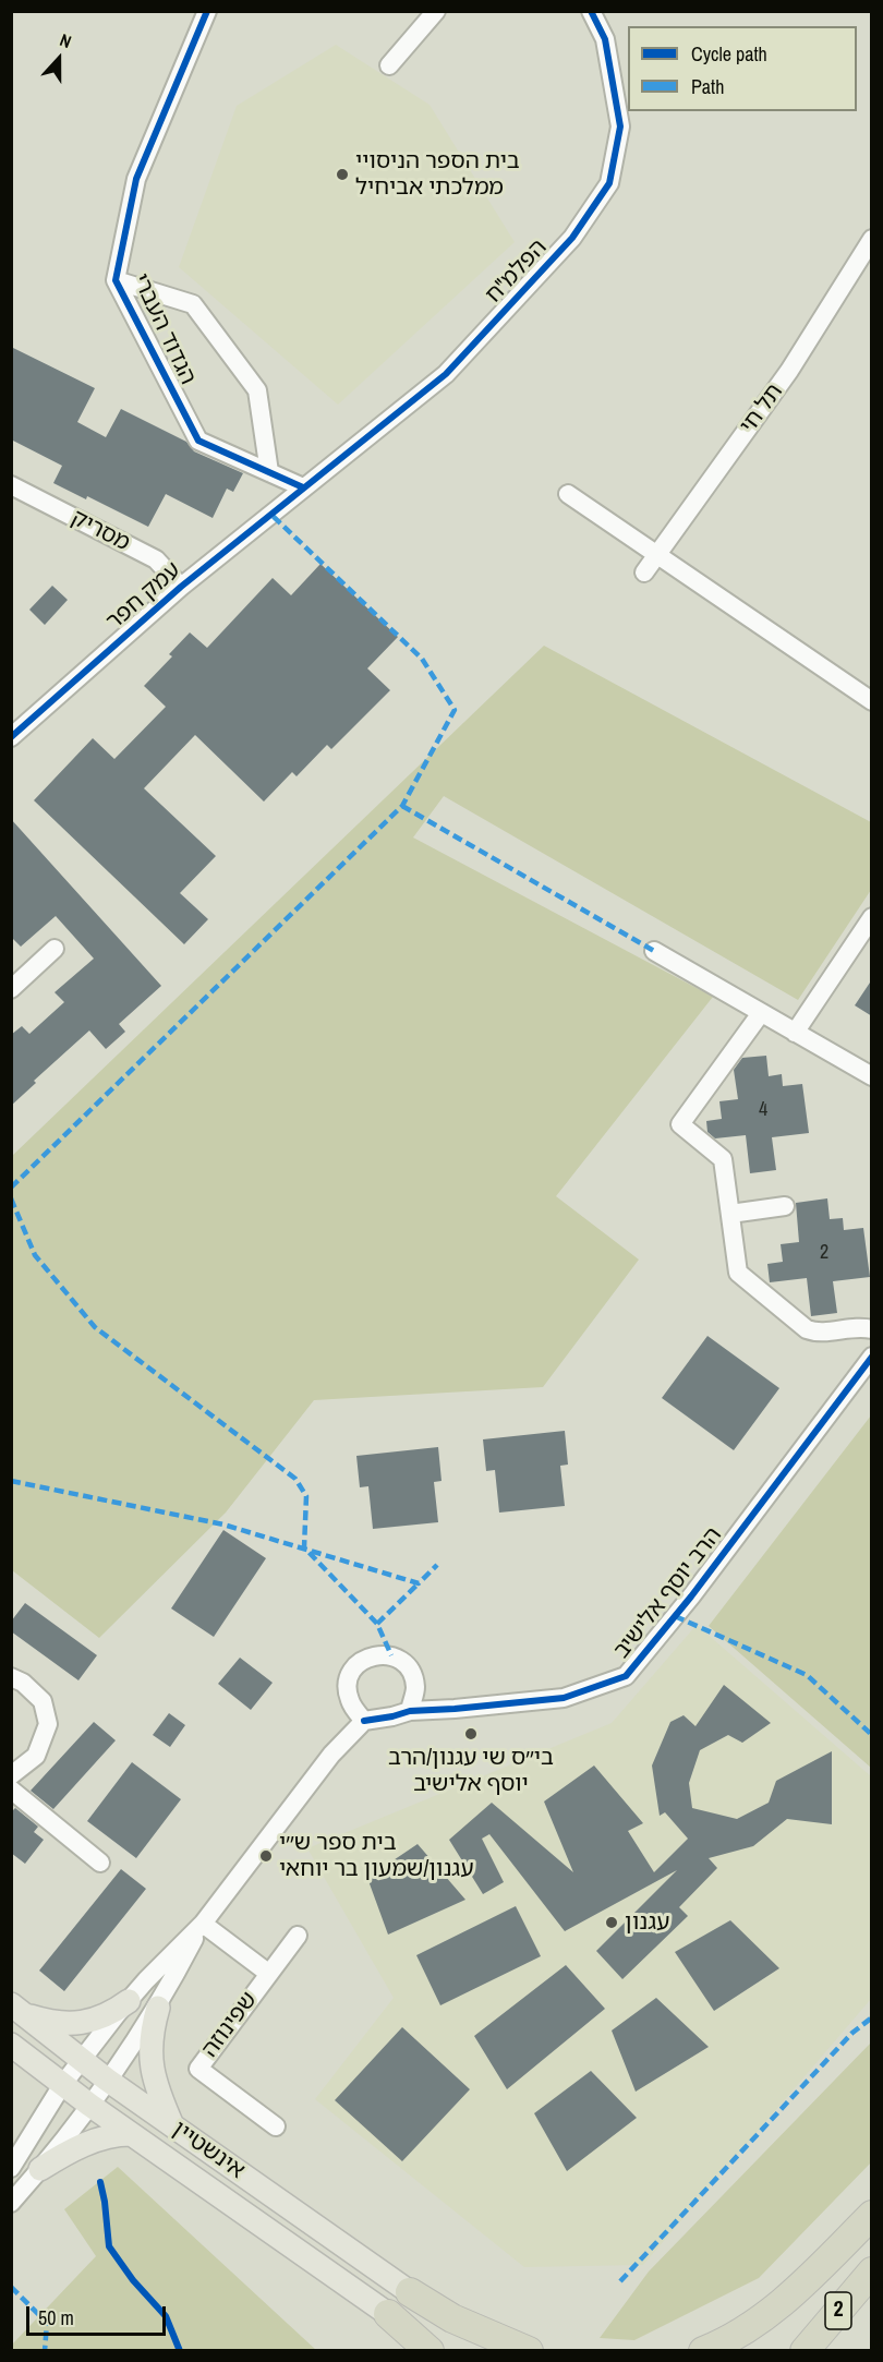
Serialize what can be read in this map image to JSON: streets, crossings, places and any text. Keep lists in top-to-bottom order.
{
  "streets": {
    "highway": ["2"],
    "main road": ["אינשטיין"],
    "street": [
      "הפלמ\"ח",
      "הגדוד העברי",
      "תל חי",
      "מסריק",
      "עמק חפר",
      "הרב יוסף אלישיב",
      "שפינוזה"
    ]
  },
  "crossings": [
    ["הפלמ\"ח", "הגדוד העברי"],
    ["הפלמ\"ח", "עמק חפר"],
    ["הגדוד העברי", "עמק חפר"],
    ["מסריק", "עמק חפר"]
  ],
  "places": [
    "בית הספר הניסויי ממלכתי אביחיל",
    "בי״ס שי עגנון/הרב יוסף אלישיב",
    "בית ספר ש״י עגנון/שמעון בר יוחאי",
    "עגנון"
  ],
  "house_numbers": ["4", "2"],
  "legend": ["Cycle path", "Path"],
  "scale_bar": "50 m",
  "north": "top"
}
